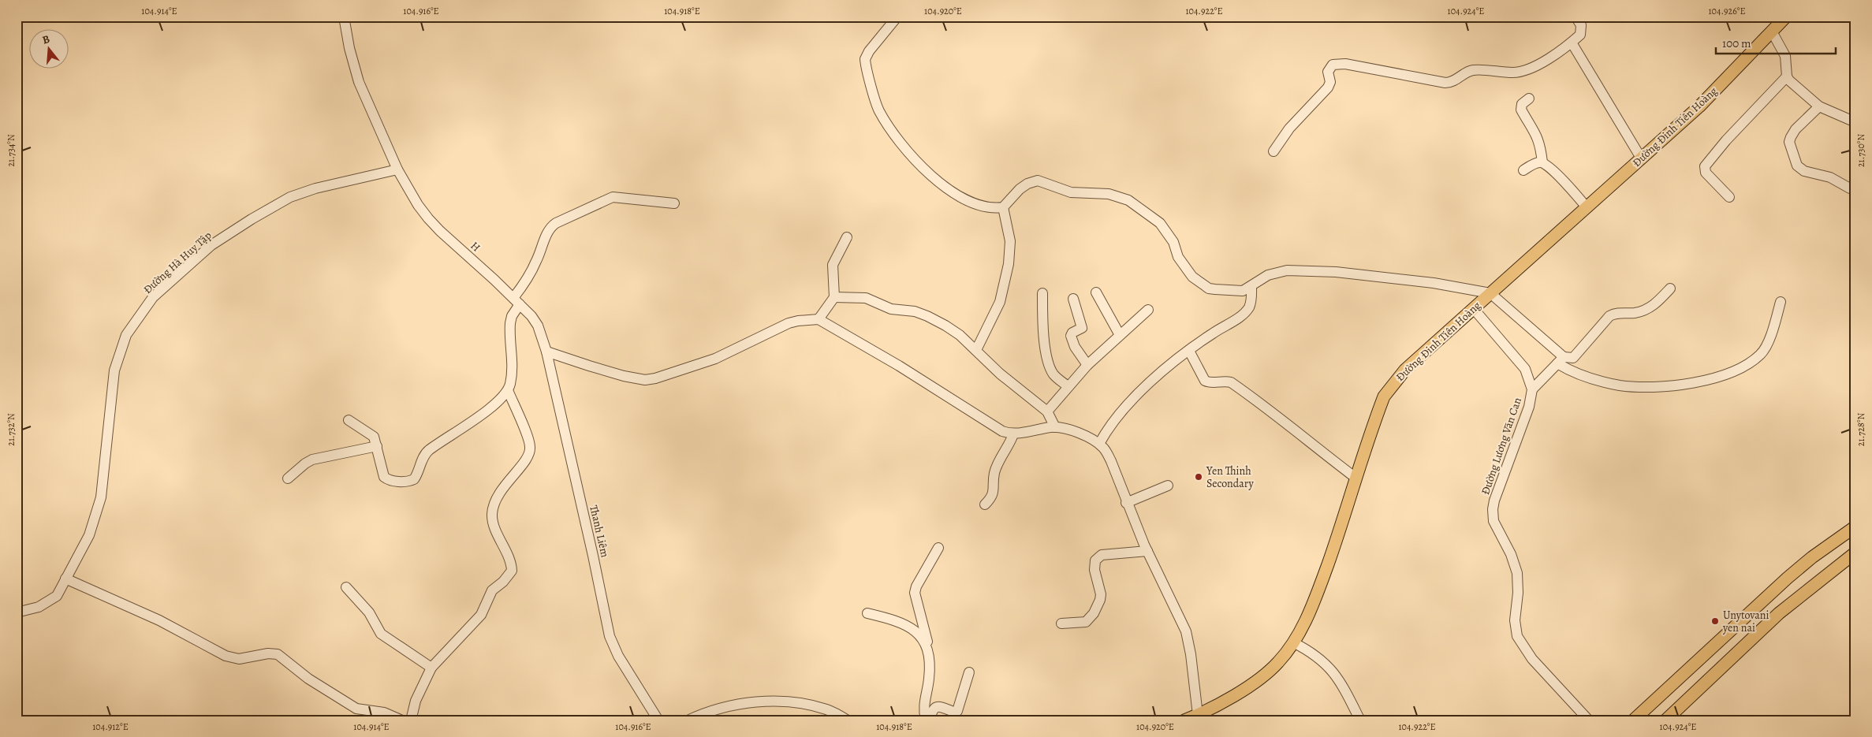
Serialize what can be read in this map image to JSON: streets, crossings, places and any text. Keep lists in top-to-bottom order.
{
  "streets": {
    "main road": ["Đường Đinh Tiên Hoàng"],
    "street": [
      "H",
      "Đường Hà Huy Tập",
      "Đường Lương Văn Can",
      "Thanh Liêm"
    ]
  },
  "crossings": [
    ["Đường Đinh Tiên Hoàng", "Đường Lương Văn Can"],
    ["H", "Đường Hà Huy Tập"],
    ["H", "Thanh Liêm"]
  ],
  "places": ["Yen Thinh Secondary", "Unytovani yen nai"],
  "scale_bar": "100 m",
  "north": "top",
  "coordinates": [
    "104.914°E",
    "104.916°E",
    "104.918°E",
    "104.920°E",
    "104.922°E",
    "104.924°E",
    "104.926°E",
    "21.734°N",
    "21.730°N",
    "21.732°N",
    "21.728°N",
    "104.912°E"
  ]
}
